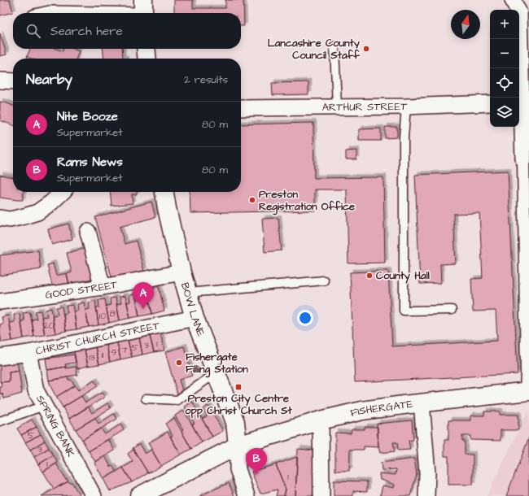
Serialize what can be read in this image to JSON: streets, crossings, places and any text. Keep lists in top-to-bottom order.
{
  "streets": {
    "street": [
      "ARTHUR STREET",
      "GOOD STREET",
      "BOW LANE",
      "CHRIST CHURCH STREET",
      "FISHERGATE",
      "SPRING BANK"
    ]
  },
  "crossings": [
    ["GOOD STREET", "BOW LANE"],
    ["BOW LANE", "CHRIST CHURCH STREET"],
    ["BOW LANE", "FISHERGATE"],
    ["CHRIST CHURCH STREET", "SPRING BANK"]
  ],
  "places": {
    "other": [
      "Lancashire County Council Staff",
      "Preston Registration Office",
      "County Hall",
      "Fishergate Filling Station"
    ],
    "transit": ["Preston City Centre opp Christ Church St"]
  },
  "house_numbers": [
    "8",
    "10",
    "20",
    "1",
    "3",
    "5",
    "7",
    "9",
    "11",
    "13",
    "5",
    "3",
    "1",
    "1"
  ],
  "north": "top",
  "page": {
    "map_buttons": ["+", "−"],
    "search": "Search here",
    "heading": ["Nearby", "2 results"],
    "list": [
      {
        "mark": "A",
        "name": "Nite Booze",
        "note": "Supermarket",
        "value": "80 m"
      },
      {
        "mark": "B",
        "name": "Rams News",
        "note": "Supermarket",
        "value": "80 m"
      }
    ],
    "pins": ["A", "B"]
  }
}
